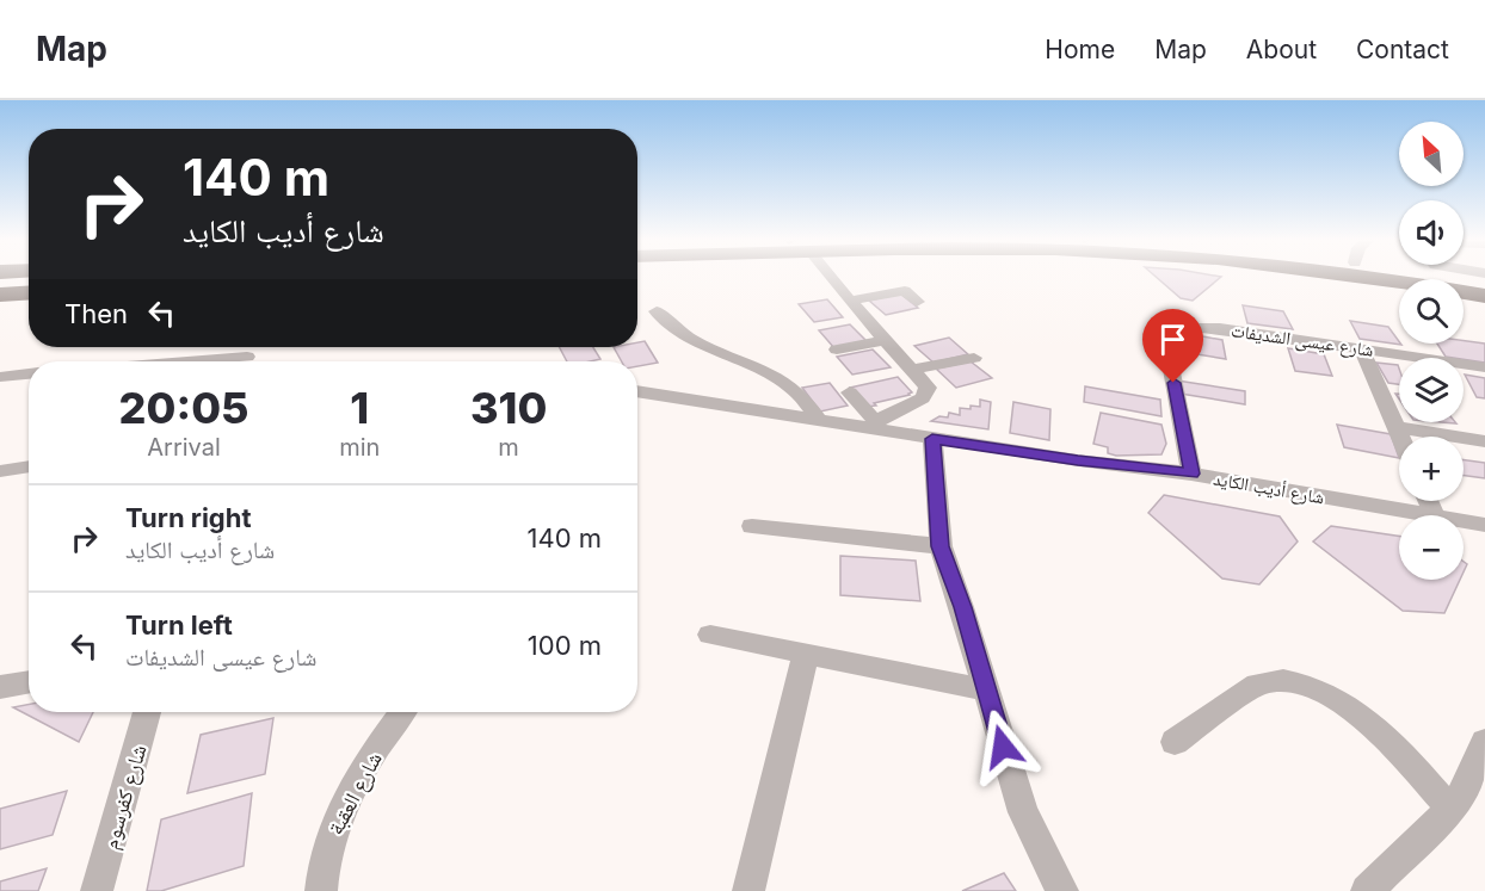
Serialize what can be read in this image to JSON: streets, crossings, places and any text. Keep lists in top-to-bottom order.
{
  "streets": {
    "street": [
      "شارع عيسى الشديفات",
      "شارع أديب الكايد",
      "شارع العقبة",
      "شارع كفرسوم"
    ]
  },
  "crossings": [
    ["شارع عيسى الشديفات", "شارع أديب الكايد"]
  ],
  "north": "top left",
  "page": {
    "header": "Map",
    "nav": [
      "Home",
      "Map",
      "About",
      "Contact"
    ],
    "map_buttons": ["+", "−"],
    "turn": ["140 m", "شارع أديب الكايد"],
    "then": "Then",
    "eta": [
      "20:05",
      "Arrival",
      "1",
      "min",
      "310",
      "m"
    ],
    "list": [
      {
        "name": "Turn right",
        "note": "شارع أديب الكايد",
        "value": "140 m"
      },
      {
        "name": "Turn left",
        "note": "شارع عيسى الشديفات",
        "value": "100 m"
      }
    ]
  }
}
